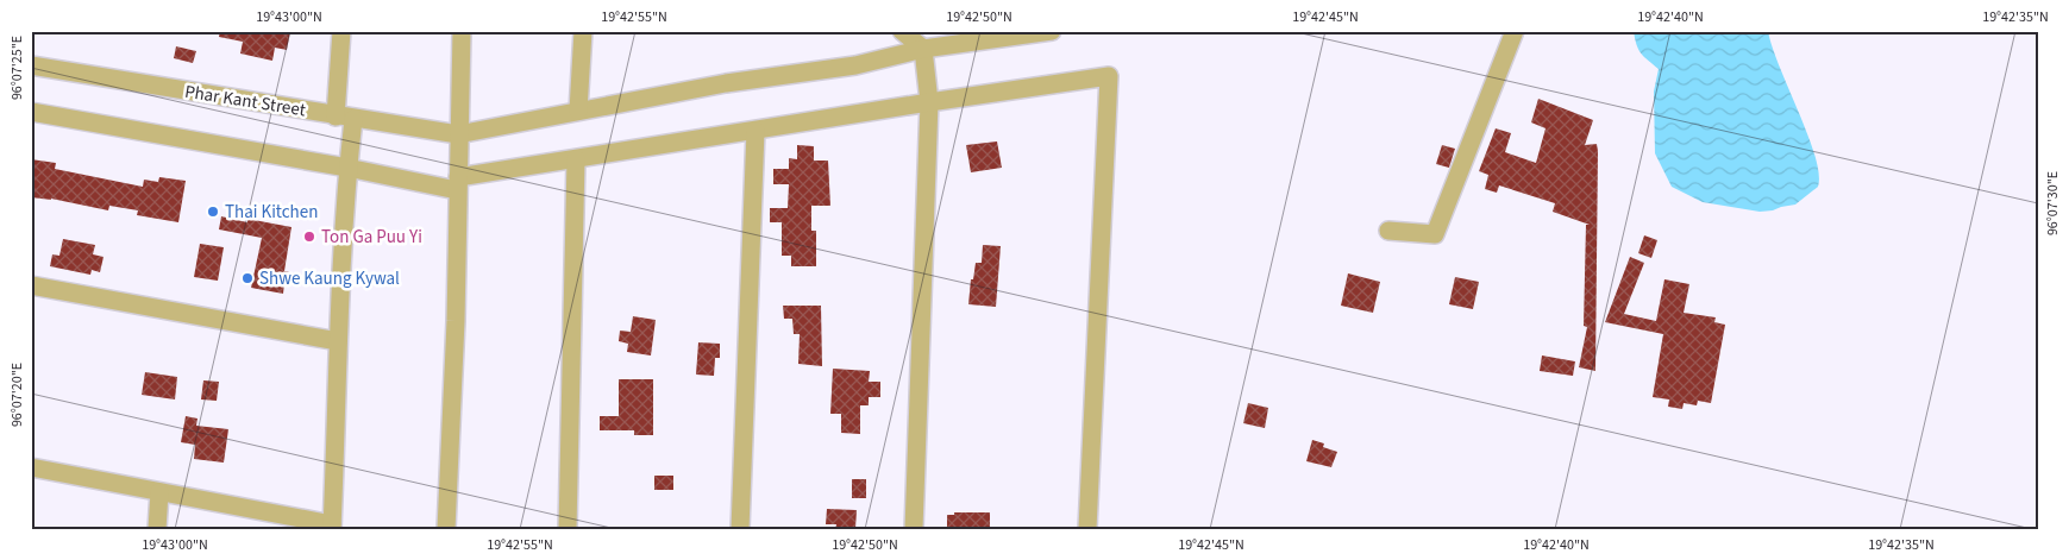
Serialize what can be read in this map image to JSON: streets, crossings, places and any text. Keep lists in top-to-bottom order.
{
  "streets": {
    "street": ["Phar Kant Street"]
  },
  "places": ["Thai Kitchen", "Ton Ga Puu Yi", "Shwe Kaung Kywal"],
  "coordinates": [
    "19°43'00\"N",
    "19°42'55\"N",
    "19°42'50\"N",
    "19°42'45\"N",
    "19°42'40\"N",
    "19°42'35\"N",
    "96°07'25\"E",
    "96°07'30\"E",
    "96°07'20\"E"
  ]
}
